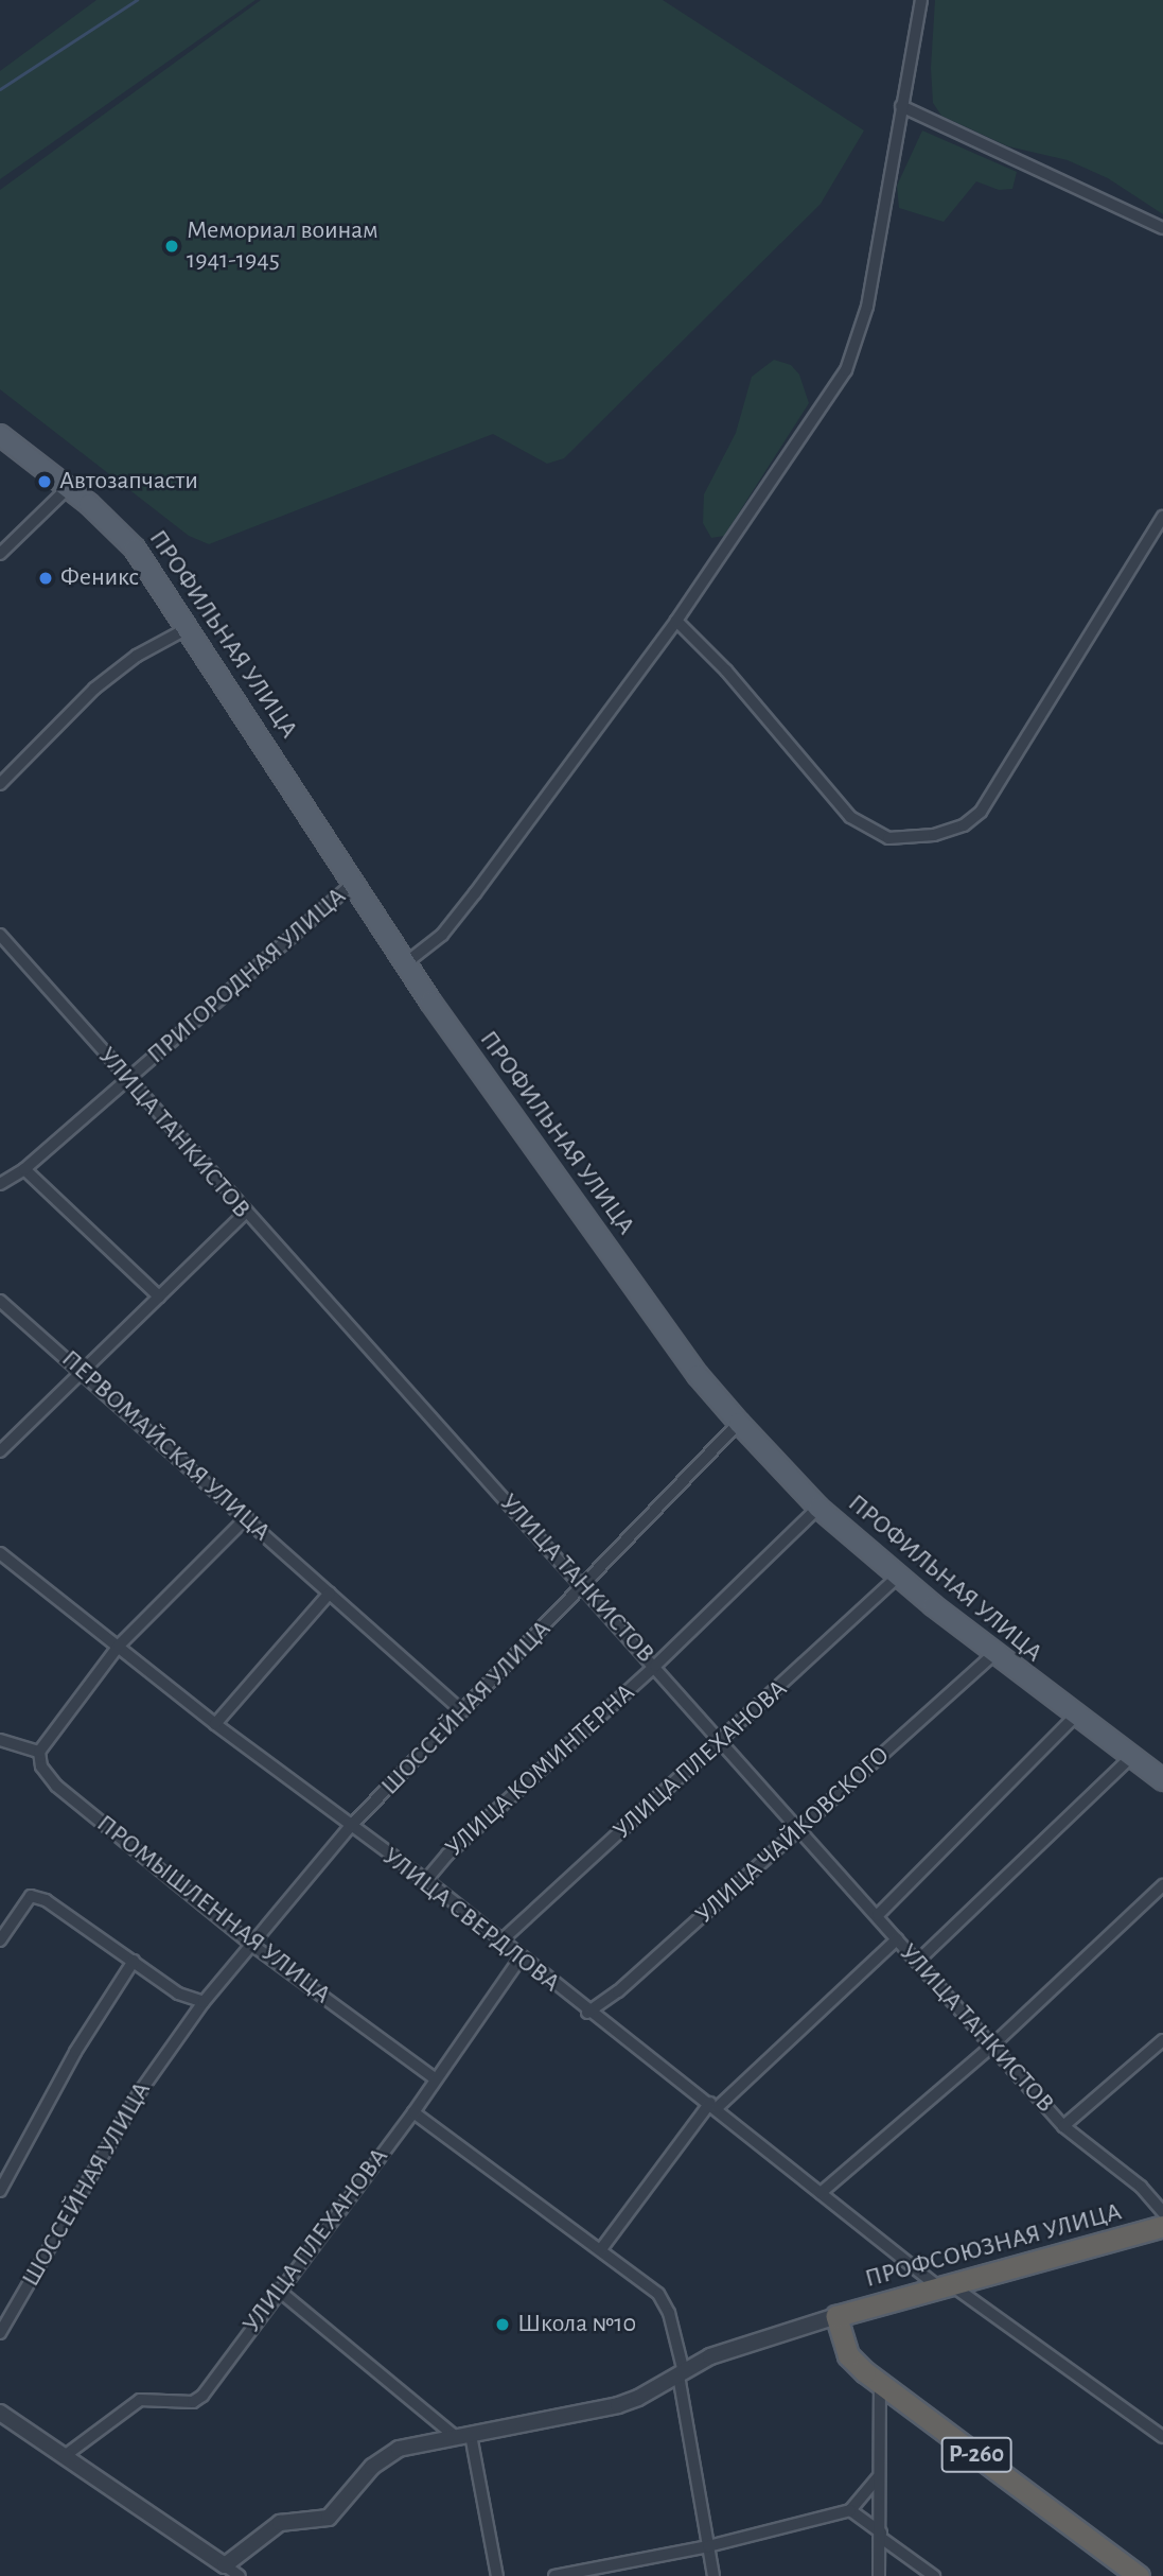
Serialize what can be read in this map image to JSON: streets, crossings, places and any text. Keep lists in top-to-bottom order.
{
  "streets": {
    "highway": ["ПРОФСОЮЗНАЯ УЛИЦА", "Р-260"],
    "main road": ["ПРОФИЛЬНАЯ УЛИЦА"],
    "street": [
      "ПРИГОРОДНАЯ УЛИЦА",
      "УЛИЦА ТАНКИСТОВ",
      "ПЕРВОМАЙСКАЯ УЛИЦА",
      "ШОССЕЙНАЯ УЛИЦА",
      "УЛИЦА ПЛЕХАНОВА",
      "УЛИЦА КОМИНТЕРНА",
      "УЛИЦА ЧАЙКОВСКОГО",
      "ПРОМЫШЛЕННАЯ УЛИЦА",
      "УЛИЦА СВЕРДЛОВА"
    ]
  },
  "crossings": [
    ["ПРОФИЛЬНАЯ УЛИЦА", "ПРИГОРОДНАЯ УЛИЦА"],
    ["ПРОФИЛЬНАЯ УЛИЦА", "ШОССЕЙНАЯ УЛИЦА"],
    ["ПРОФИЛЬНАЯ УЛИЦА", "УЛИЦА ПЛЕХАНОВА"],
    ["ПРОФИЛЬНАЯ УЛИЦА", "УЛИЦА КОМИНТЕРНА"],
    ["ПРОФИЛЬНАЯ УЛИЦА", "УЛИЦА ЧАЙКОВСКОГО"],
    ["ПРИГОРОДНАЯ УЛИЦА", "УЛИЦА ТАНКИСТОВ"],
    ["УЛИЦА ТАНКИСТОВ", "ШОССЕЙНАЯ УЛИЦА"],
    ["УЛИЦА ТАНКИСТОВ", "УЛИЦА ПЛЕХАНОВА"],
    ["УЛИЦА ТАНКИСТОВ", "УЛИЦА КОМИНТЕРНА"],
    ["УЛИЦА ТАНКИСТОВ", "УЛИЦА ЧАЙКОВСКОГО"],
    ["ПЕРВОМАЙСКАЯ УЛИЦА", "ШОССЕЙНАЯ УЛИЦА"],
    ["ШОССЕЙНАЯ УЛИЦА", "ПРОМЫШЛЕННАЯ УЛИЦА"],
    ["ШОССЕЙНАЯ УЛИЦА", "УЛИЦА СВЕРДЛОВА"],
    ["УЛИЦА ПЛЕХАНОВА", "ПРОМЫШЛЕННАЯ УЛИЦА"],
    ["УЛИЦА ПЛЕХАНОВА", "УЛИЦА СВЕРДЛОВА"],
    ["УЛИЦА КОМИНТЕРНА", "УЛИЦА СВЕРДЛОВА"],
    ["УЛИЦА ЧАЙКОВСКОГО", "УЛИЦА СВЕРДЛОВА"],
    ["УЛИЦА СВЕРДЛОВА", "ПРОФСОЮЗНАЯ УЛИЦА"],
    ["ПРОФСОЮЗНАЯ УЛИЦА", "Р-260"]
  ],
  "places": [
    "Мемориал воинам 1941-1945",
    "Автозапчасти",
    "Феникс",
    "Школа №10"
  ]
}
